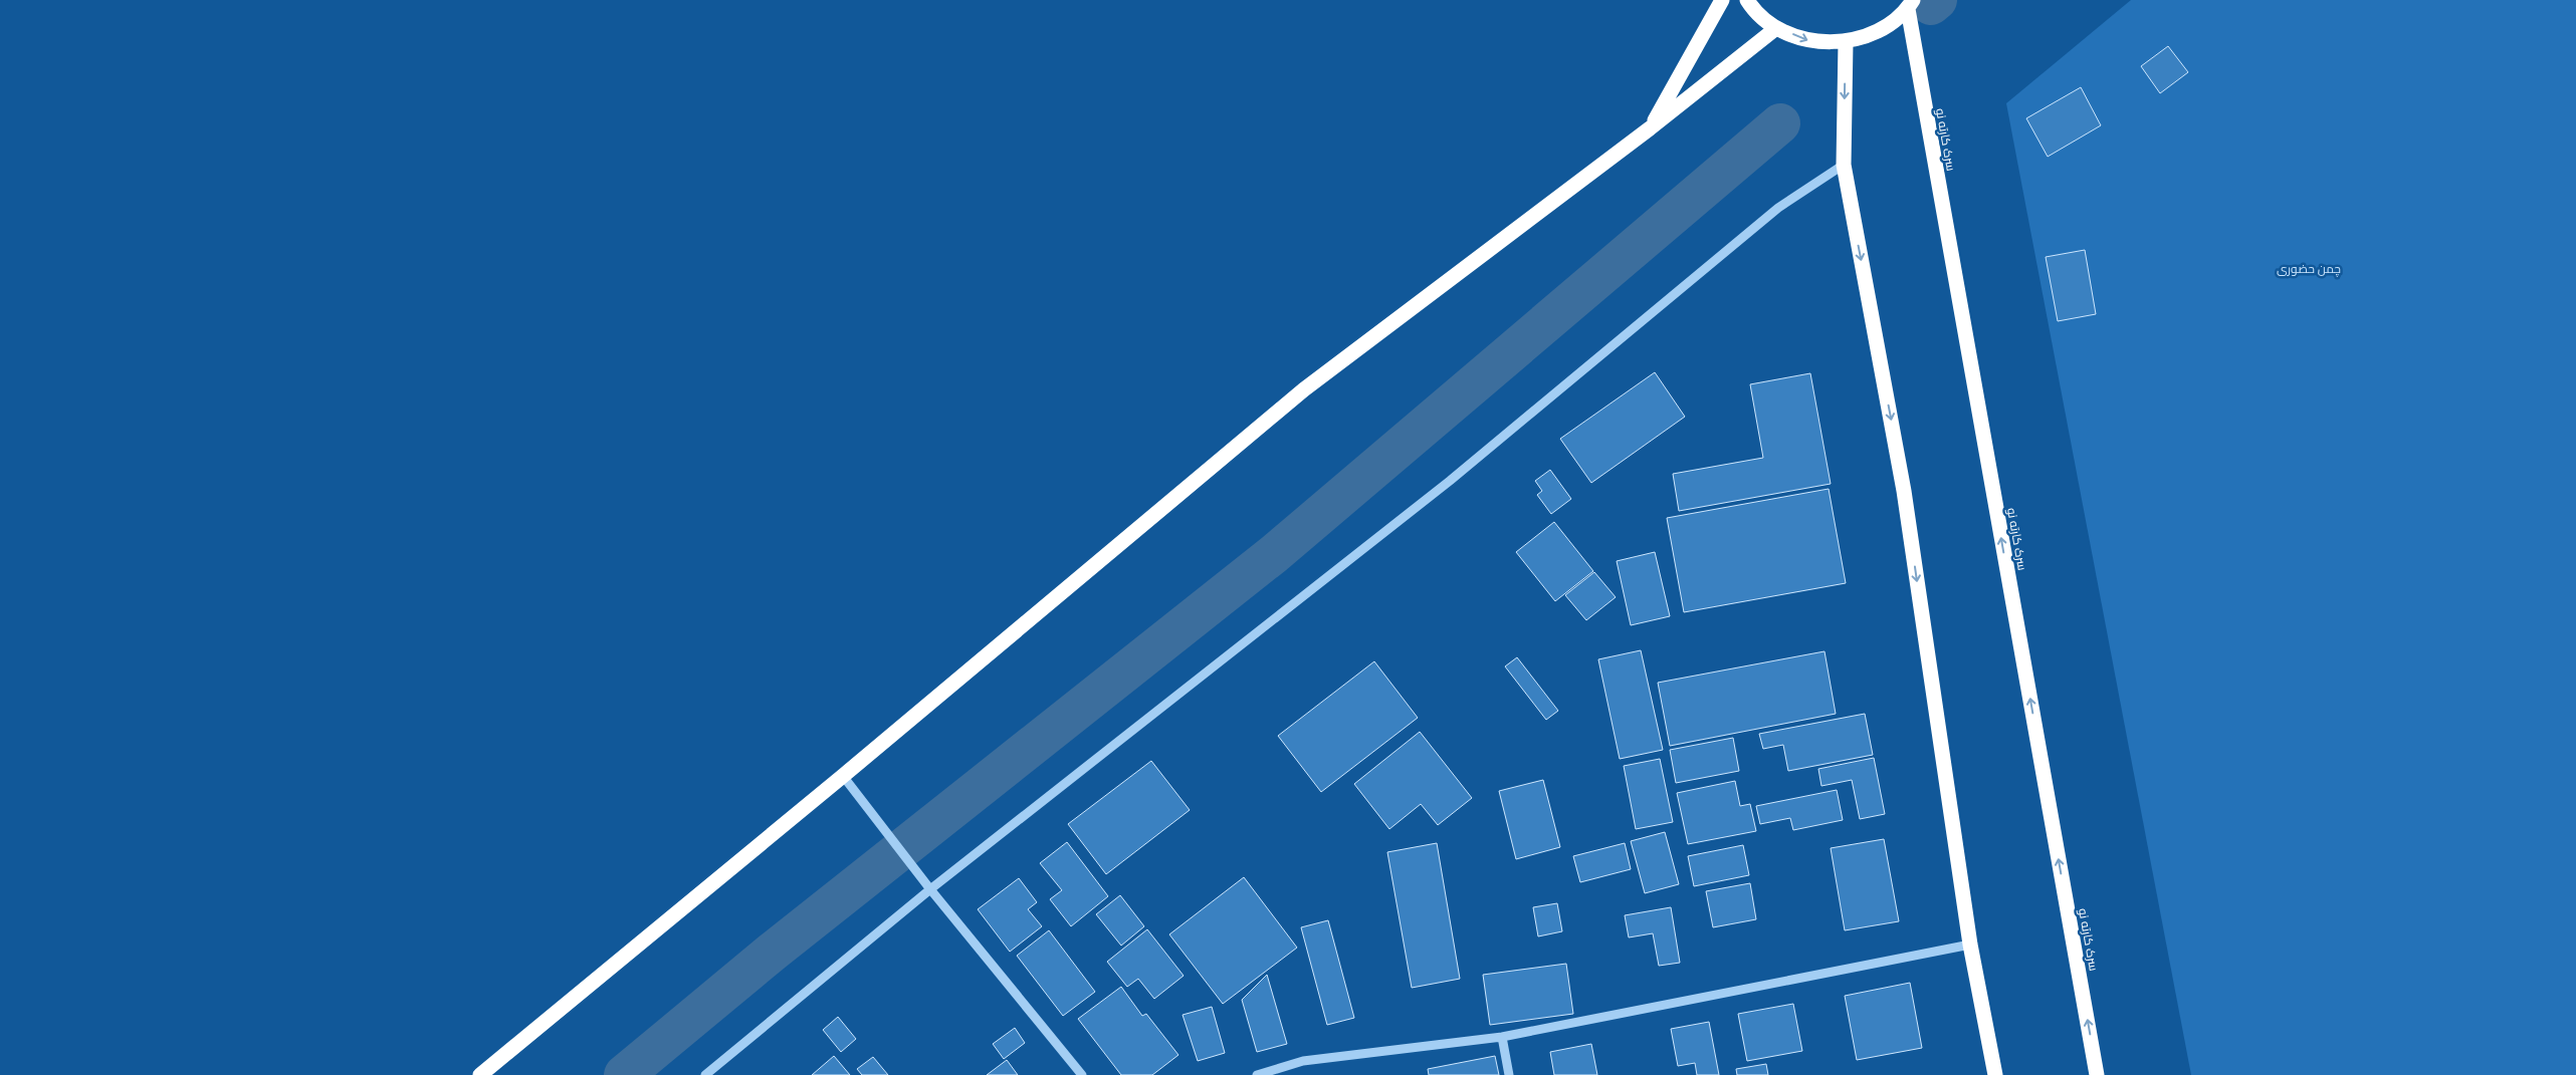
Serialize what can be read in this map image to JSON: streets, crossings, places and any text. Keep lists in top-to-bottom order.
{
  "streets": {
    "highway": ["سرک کارته نو"]
  },
  "parks": ["چمن حضوری"]
}
